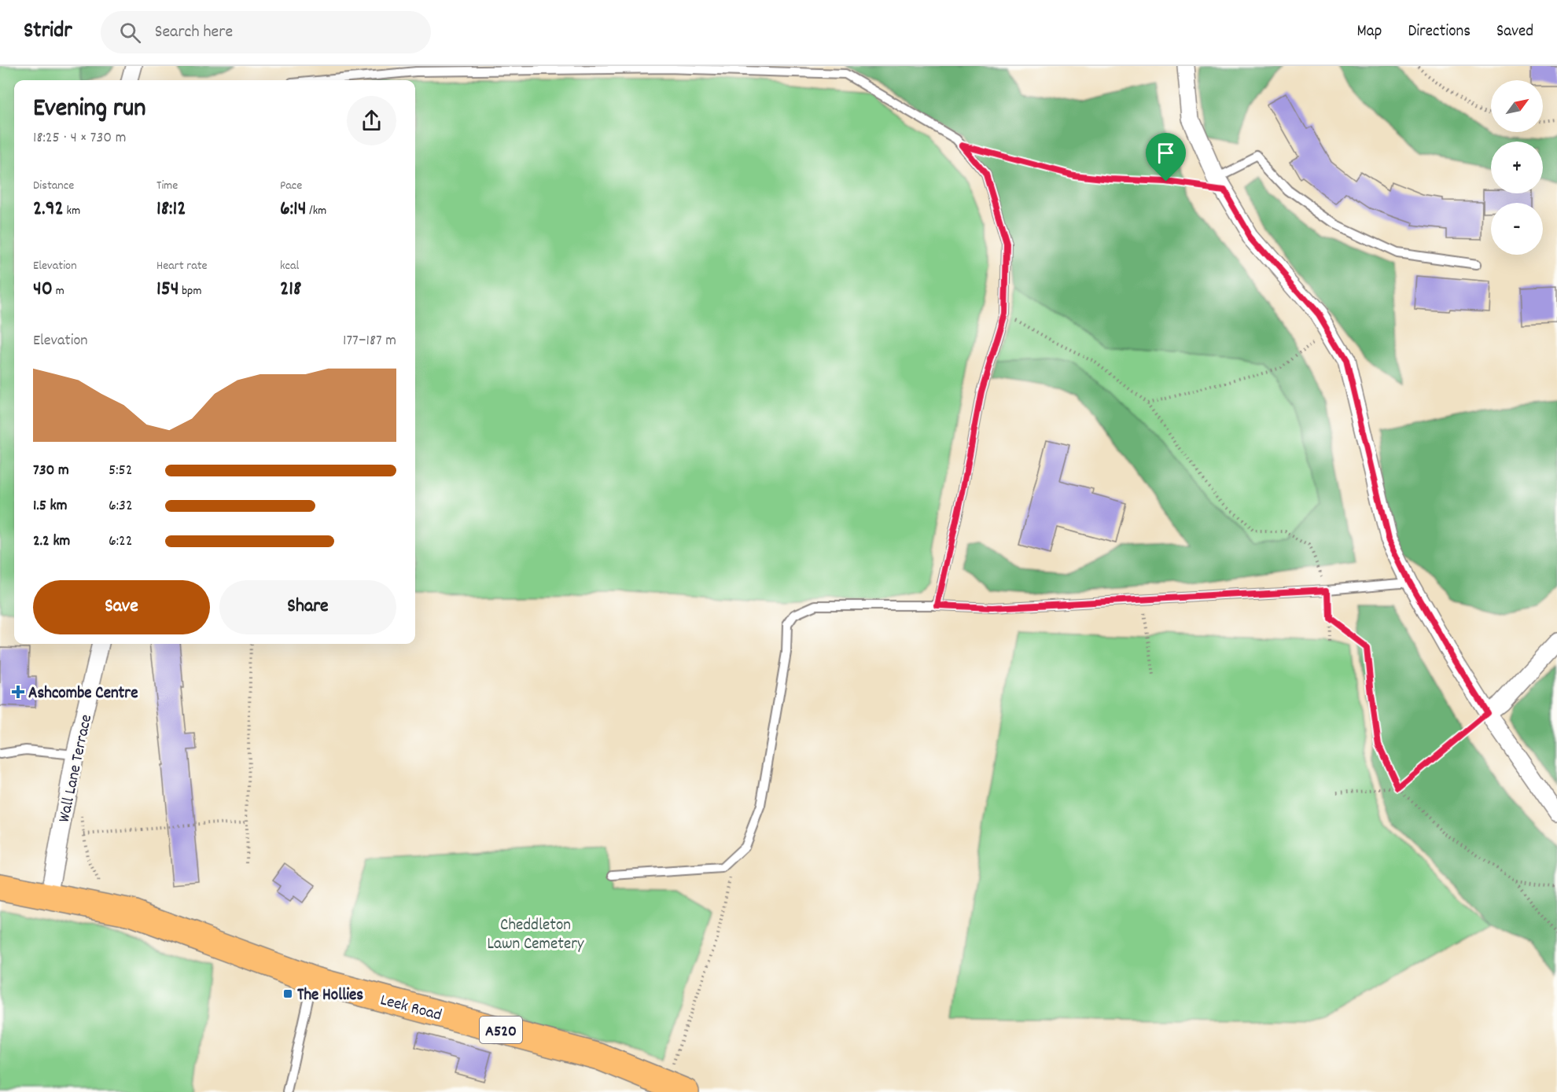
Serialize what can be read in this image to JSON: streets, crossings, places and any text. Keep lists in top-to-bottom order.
{
  "streets": {
    "highway": ["Leek Road", "A520"],
    "street": ["Wall Lane Terrace"]
  },
  "crossings": [
    ["Wall Lane Terrace", "Leek Road"]
  ],
  "parks": ["Cheddleton Lawn Cemetery"],
  "places": {
    "health": ["Ashcombe Centre"],
    "transit": ["The Hollies"]
  },
  "north": "top right",
  "page": {
    "header": "Stridr",
    "search": "Search here",
    "nav": ["Map", "Directions", "Saved"],
    "map_buttons": ["+", "−"],
    "heading": ["Evening run", "18:25 · 4 × 730 m"],
    "stats": [
      ["Distance", "2.92 km"],
      ["Time", "18:12"],
      ["Pace", "6:14 /km"],
      ["Elevation", "40 m"],
      ["Heart rate", "154 bpm"],
      ["kcal", "218"]
    ],
    "chart": ["Elevation", "177–187 m"],
    "list": [
      {
        "name": "730 m",
        "note": "5:52"
      },
      {
        "name": "1.5 km",
        "note": "6:32"
      },
      {
        "name": "2.2 km",
        "note": "6:22"
      }
    ],
    "buttons": ["Save", "Share"]
  }
}
